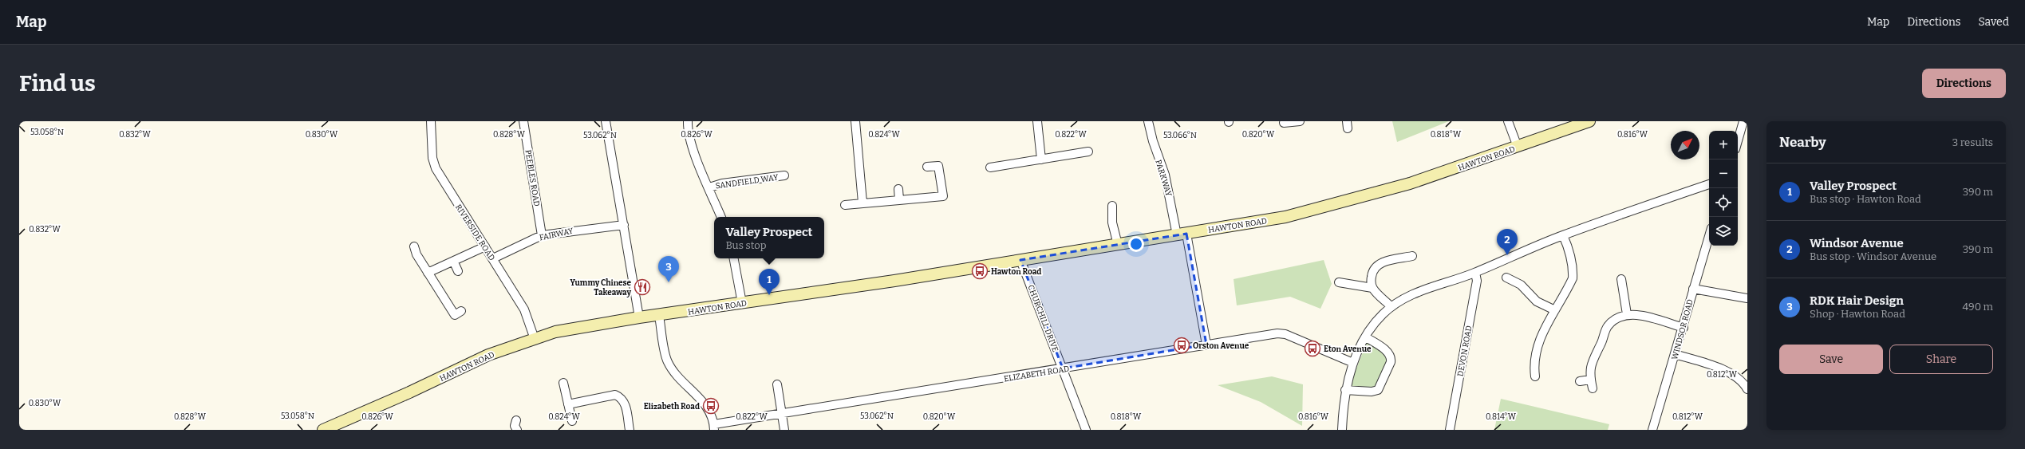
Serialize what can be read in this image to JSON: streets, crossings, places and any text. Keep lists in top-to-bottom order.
{
  "streets": {
    "street": [
      "HAWTON ROAD",
      "PEEBLES ROAD",
      "PARKWAY",
      "SANDFIELD WAY",
      "RIVERSIDE ROAD",
      "FAIRWAY",
      "CHURCHILL DRIVE",
      "WINDSOR ROAD",
      "DEVON ROAD",
      "ELIZABETH ROAD"
    ]
  },
  "crossings": [
    ["HAWTON ROAD", "PARKWAY"],
    ["HAWTON ROAD", "RIVERSIDE ROAD"],
    ["HAWTON ROAD", "CHURCHILL DRIVE"],
    ["PEEBLES ROAD", "FAIRWAY"],
    ["RIVERSIDE ROAD", "FAIRWAY"],
    ["CHURCHILL DRIVE", "ELIZABETH ROAD"]
  ],
  "places": {
    "bus stop": [
      "Hawton Road",
      "Orston Avenue",
      "Eton Avenue",
      "Elizabeth Road"
    ],
    "restaurant": ["Yummy Chinese Takeaway"]
  },
  "north": "top right",
  "page": {
    "header": "Map",
    "nav": ["Map", "Directions", "Saved"],
    "buttons": [
      "Directions",
      ["Save", "Share"]
    ],
    "title": "Find us",
    "heading": ["Nearby", "3 results"],
    "map_buttons": ["+", "−"],
    "list": [
      {
        "mark": "1",
        "name": "Valley Prospect",
        "note": "Bus stop · Hawton Road",
        "value": "390 m"
      },
      {
        "mark": "2",
        "name": "Windsor Avenue",
        "note": "Bus stop · Windsor Avenue",
        "value": "390 m"
      },
      {
        "mark": "3",
        "name": "RDK Hair Design",
        "note": "Shop · Hawton Road",
        "value": "490 m"
      }
    ],
    "popup": ["Valley Prospect", "Bus stop"],
    "pins": ["2", "3", "1"]
  },
  "coordinates": [
    "53.058°N",
    "0.832°W",
    "0.830°W",
    "0.828°W",
    "0.826°W",
    "0.824°W",
    "0.822°W",
    "0.820°W",
    "0.818°W",
    "0.816°W",
    "53.062°N",
    "53.066°N",
    "0.812°W",
    "0.814°W"
  ]
}
